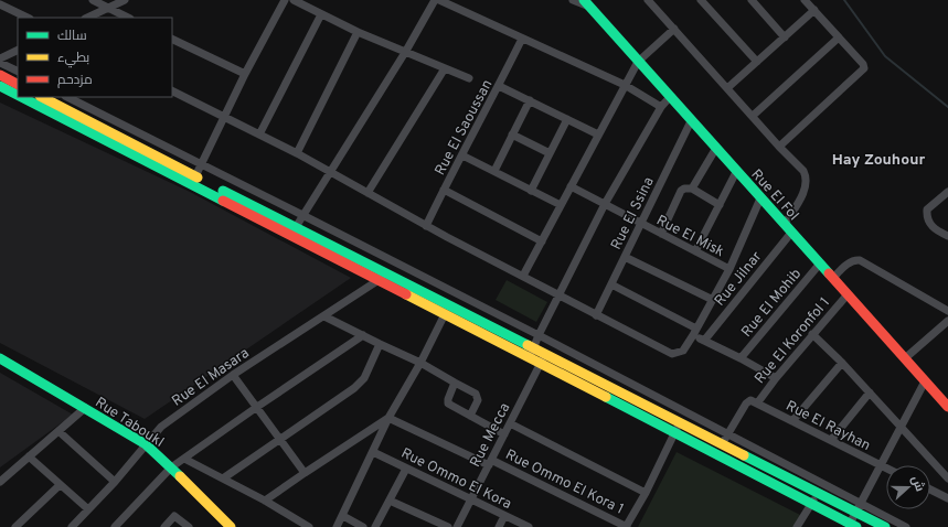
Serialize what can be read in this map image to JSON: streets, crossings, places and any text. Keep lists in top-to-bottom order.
{
  "streets": {
    "main road": ["Rue El Fol", "Rue Taboukl"],
    "street": [
      "Rue El Saoussan",
      "Rue El Ssina",
      "Rue El Misk",
      "Rue Jilnar",
      "Rue El Mohib",
      "Rue El Koronfol 1",
      "Rue El Masara",
      "Rue El Rayhan",
      "Rue Mecca",
      "Rue Ommo El Kora",
      "Rue Ommo El Kora 1"
    ]
  },
  "crossings": [
    ["Rue El Fol", "Rue El Ssina"],
    ["Rue El Fol", "Rue Jilnar"],
    ["Rue El Fol", "Rue El Mohib"],
    ["Rue El Fol", "Rue El Koronfol 1"],
    ["Rue El Ssina", "Rue El Misk"],
    ["Rue El Koronfol 1", "Rue El Rayhan"],
    ["Rue El Masara", "Rue Taboukl"],
    ["Rue Mecca", "Rue Ommo El Kora"],
    ["Rue Mecca", "Rue Ommo El Kora 1"]
  ],
  "districts": ["Hay Zouhour"],
  "legend": ["سالك", "بطيء", "مزدحم"],
  "north": "right"
}
